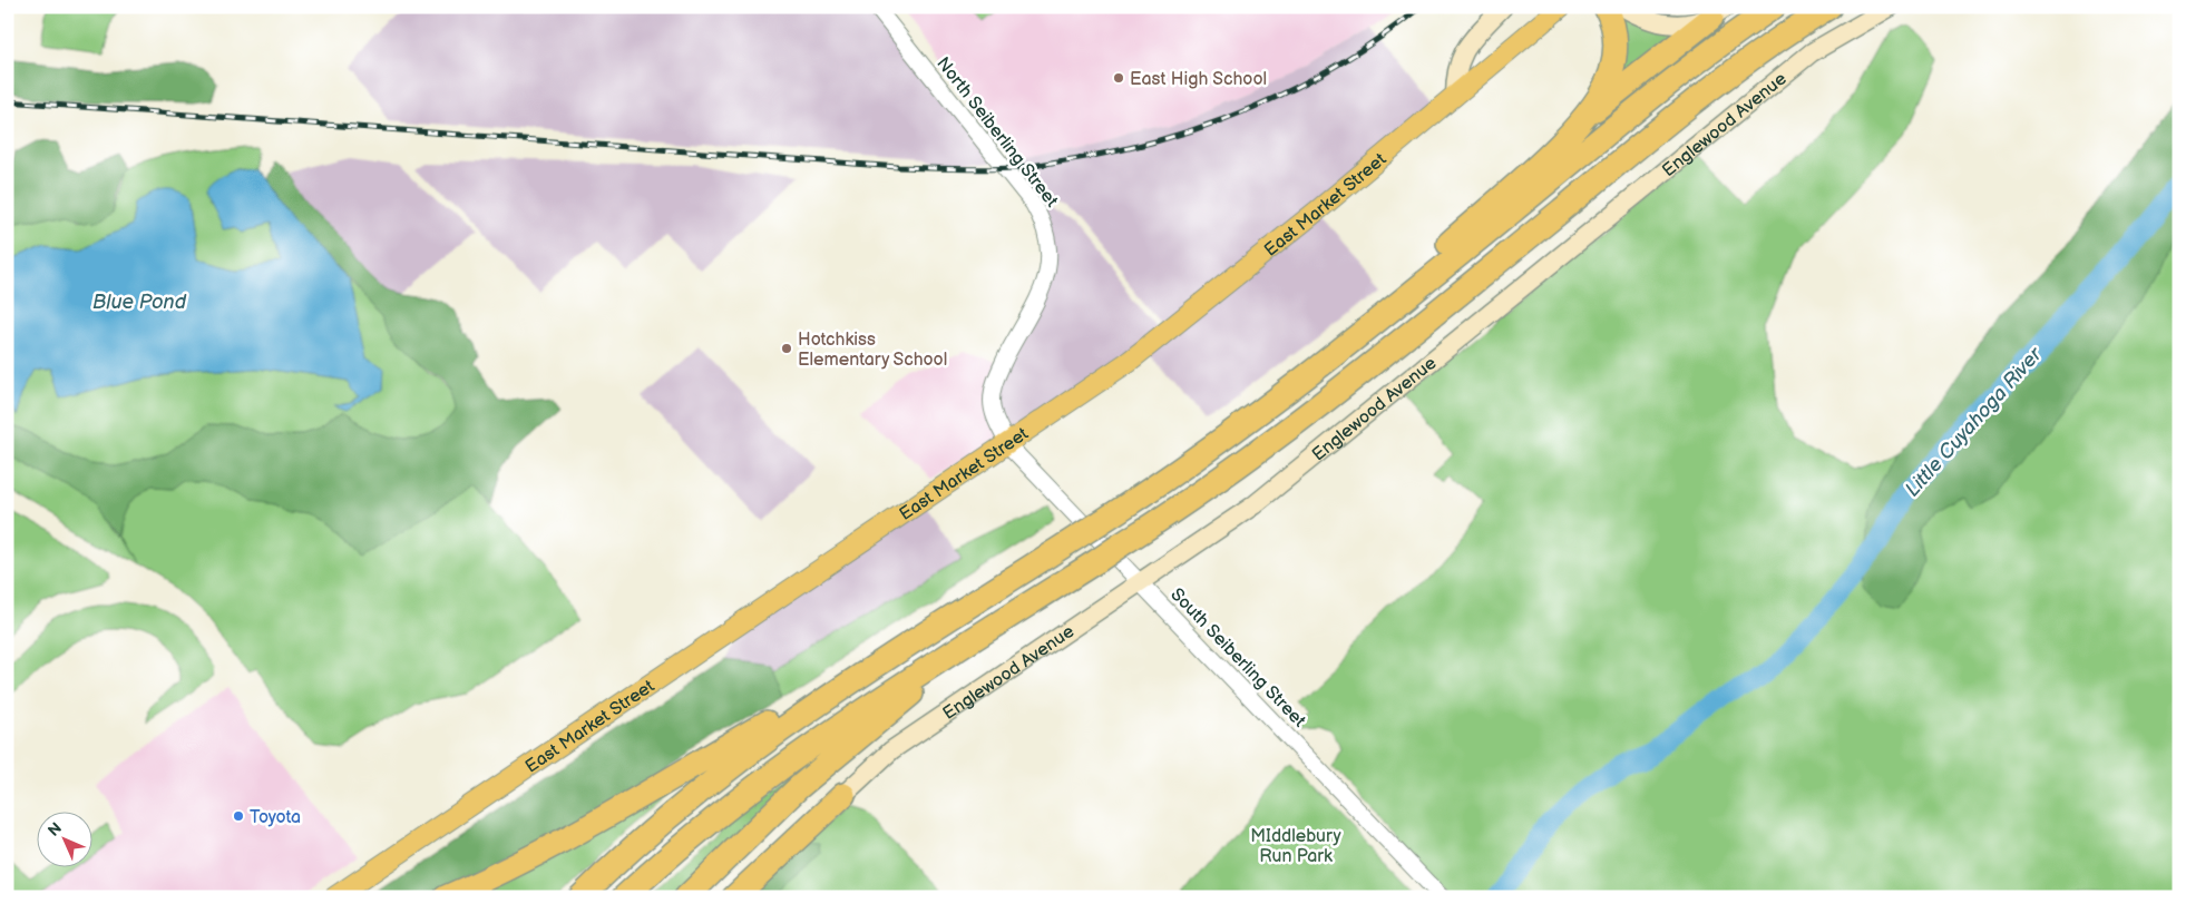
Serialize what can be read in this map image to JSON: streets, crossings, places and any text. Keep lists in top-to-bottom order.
{
  "streets": {
    "main road": ["Englewood Avenue", "East Market Street"],
    "street": ["North Seiberling Street", "South Seiberling Street"]
  },
  "crossings": [
    ["Englewood Avenue", "South Seiberling Street"],
    ["North Seiberling Street", "East Market Street"],
    ["North Seiberling Street", "South Seiberling Street"],
    ["East Market Street", "South Seiberling Street"]
  ],
  "water": ["Blue Pond", "Little Cuyahoga River"],
  "parks": ["MIddlebury Run Park"],
  "places": ["East High School", "Hotchkiss Elementary School", "Toyota"],
  "north": "top left"
}
